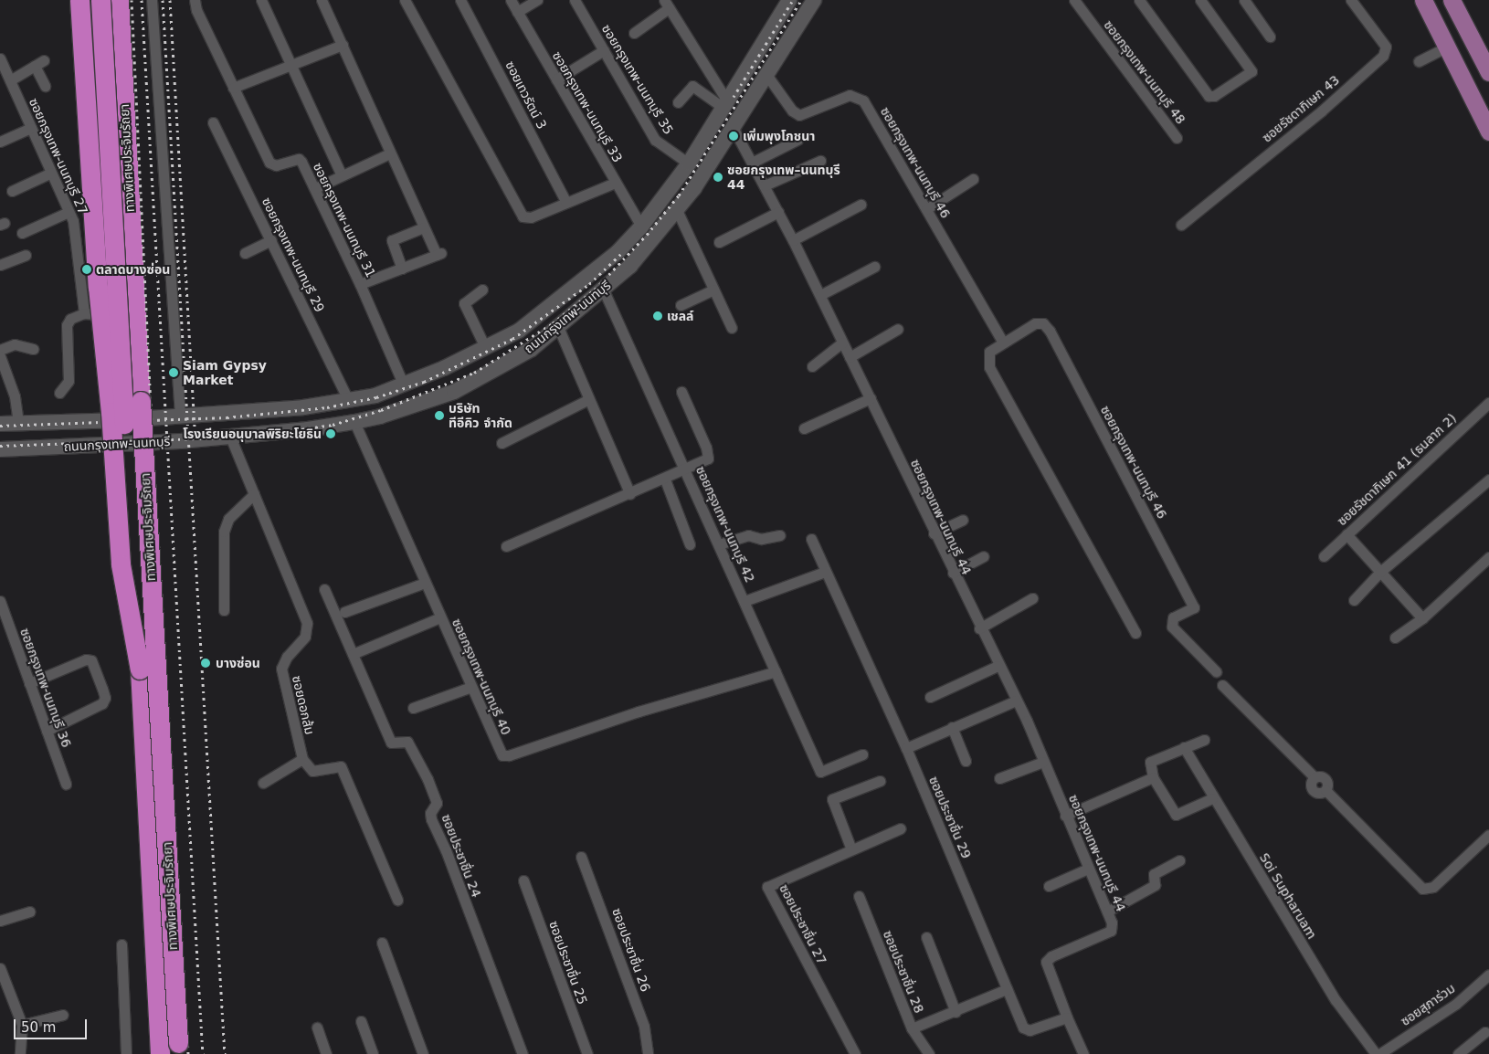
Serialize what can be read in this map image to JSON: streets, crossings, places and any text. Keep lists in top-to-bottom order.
{
  "streets": {
    "highway": ["ทางพิเศษประจิมรัถยา"],
    "main road": ["ถนนกรุงเทพ-นนทบุรี"],
    "street": [
      "ซอยกรุงเทพ-นนทบุรี 48",
      "ซอยกรุงเทพ-นนทบุรี 35",
      "ซอยเทวรัตน์ 3",
      "ซอยกรุงเทพ-นนทบุรี 33",
      "ซอยรัชดาภิเษก 43",
      "ซอยกรุงเทพ-นนทบุรี 27",
      "ซอยกรุงเทพ-นนทบุรี 46",
      "ซอยกรุงเทพ-นนทบุรี 31",
      "ซอยกรุงเทพ-นนทบุรี 29",
      "ซอยรัชดาภิเษก 41 (ธนลาภ 2)",
      "ซอยกรุงเทพ-นนทบุรี 44",
      "ซอยกรุงเทพ-นนทบุรี 42",
      "ซอยกรุงเทพ-นนทบุรี 40",
      "ซอยกรุงเทพ-นนทบุรี 36",
      "ซอยดอกส้ม",
      "ซอยประชาชื่น 29",
      "ซอยประชาชื่น 24",
      "Soi Supharuam",
      "ซอยประชาชื่น 27",
      "ซอยประชาชื่น 26",
      "ซอยประชาชื่น 25",
      "ซอยประชาชื่น 28",
      "ซอยสุภาร่วม"
    ]
  },
  "crossings": [
    ["ซอยกรุงเทพ-นนทบุรี 35", "ถนนกรุงเทพ-นนทบุรี"],
    ["ซอยกรุงเทพ-นนทบุรี 33", "ถนนกรุงเทพ-นนทบุรี"],
    ["ซอยกรุงเทพ-นนทบุรี 46", "ถนนกรุงเทพ-นนทบุรี"],
    ["ซอยกรุงเทพ-นนทบุรี 31", "ถนนกรุงเทพ-นนทบุรี"],
    ["ซอยกรุงเทพ-นนทบุรี 29", "ถนนกรุงเทพ-นนทบุรี"],
    ["ถนนกรุงเทพ-นนทบุรี", "ซอยกรุงเทพ-นนทบุรี 44"],
    ["ถนนกรุงเทพ-นนทบุรี", "ซอยกรุงเทพ-นนทบุรี 42"],
    ["ถนนกรุงเทพ-นนทบุรี", "ซอยกรุงเทพ-นนทบุรี 40"],
    ["ถนนกรุงเทพ-นนทบุรี", "ซอยดอกส้ม"],
    ["ซอยกรุงเทพ-นนทบุรี 44", "ซอยประชาชื่น 29"],
    ["ซอยกรุงเทพ-นนทบุรี 42", "ซอยกรุงเทพ-นนทบุรี 40"]
  ],
  "places": [
    "เพิ่มพุงโภชนา",
    "ซอยกรุงเทพ–นนทบุรี 44",
    "ตลาดบางซ่อน",
    "เชลล์",
    "Siam Gypsy Market",
    "บริษัท ทีอีคิว จำกัด",
    "โรงเรียนอนุบาลพิริยะโยธิน",
    "บางซ่อน"
  ],
  "scale_bar": "50 m"
}
